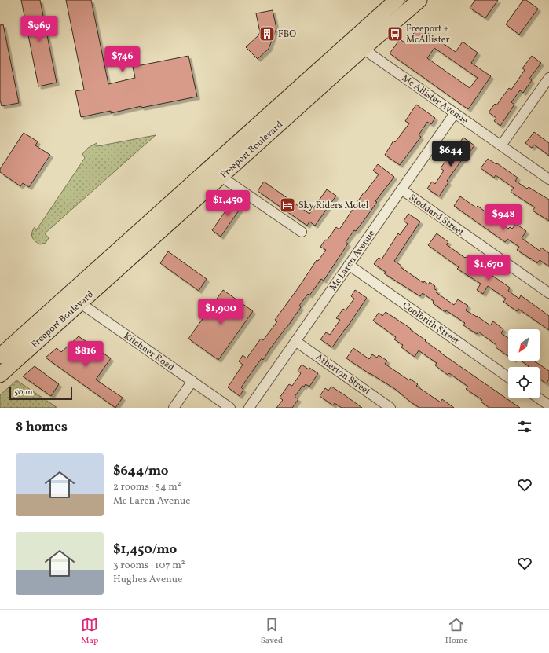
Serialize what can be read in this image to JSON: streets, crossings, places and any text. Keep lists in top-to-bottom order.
{
  "streets": {
    "main road": ["Freeport Boulevard"],
    "street": [
      "Mc Allister Avenue",
      "Stoddard Street",
      "Mc Laren Avenue",
      "Coolbrith Street",
      "Kitchner Road",
      "Atherton Street"
    ]
  },
  "crossings": [
    ["Mc Allister Avenue", "Freeport Boulevard"],
    ["Mc Allister Avenue", "Mc Laren Avenue"],
    ["Freeport Boulevard", "Kitchner Road"],
    ["Stoddard Street", "Mc Laren Avenue"],
    ["Mc Laren Avenue", "Coolbrith Street"],
    ["Mc Laren Avenue", "Atherton Street"]
  ],
  "places": {
    "building": ["FBO"],
    "bus stop": ["Freeport + McAllister"],
    "hotel": ["Sky Riders Motel"]
  },
  "scale_bar": "50 m",
  "north": "bottom left",
  "page": {
    "price": [
      "$969",
      "$746",
      "$644",
      "$1,450",
      "$948",
      "$1,670",
      "$1,900",
      "$816"
    ],
    "scale": "50 m",
    "heading": "8 homes",
    "list": [
      {
        "name": "$644/mo",
        "note": "2 rooms · 54 m² · Mc Laren Avenue"
      },
      {
        "name": "$1,450/mo",
        "note": "3 rooms · 107 m² · Hughes Avenue"
      }
    ],
    "tabs": ["Map", "Saved", "Home"]
  }
}
